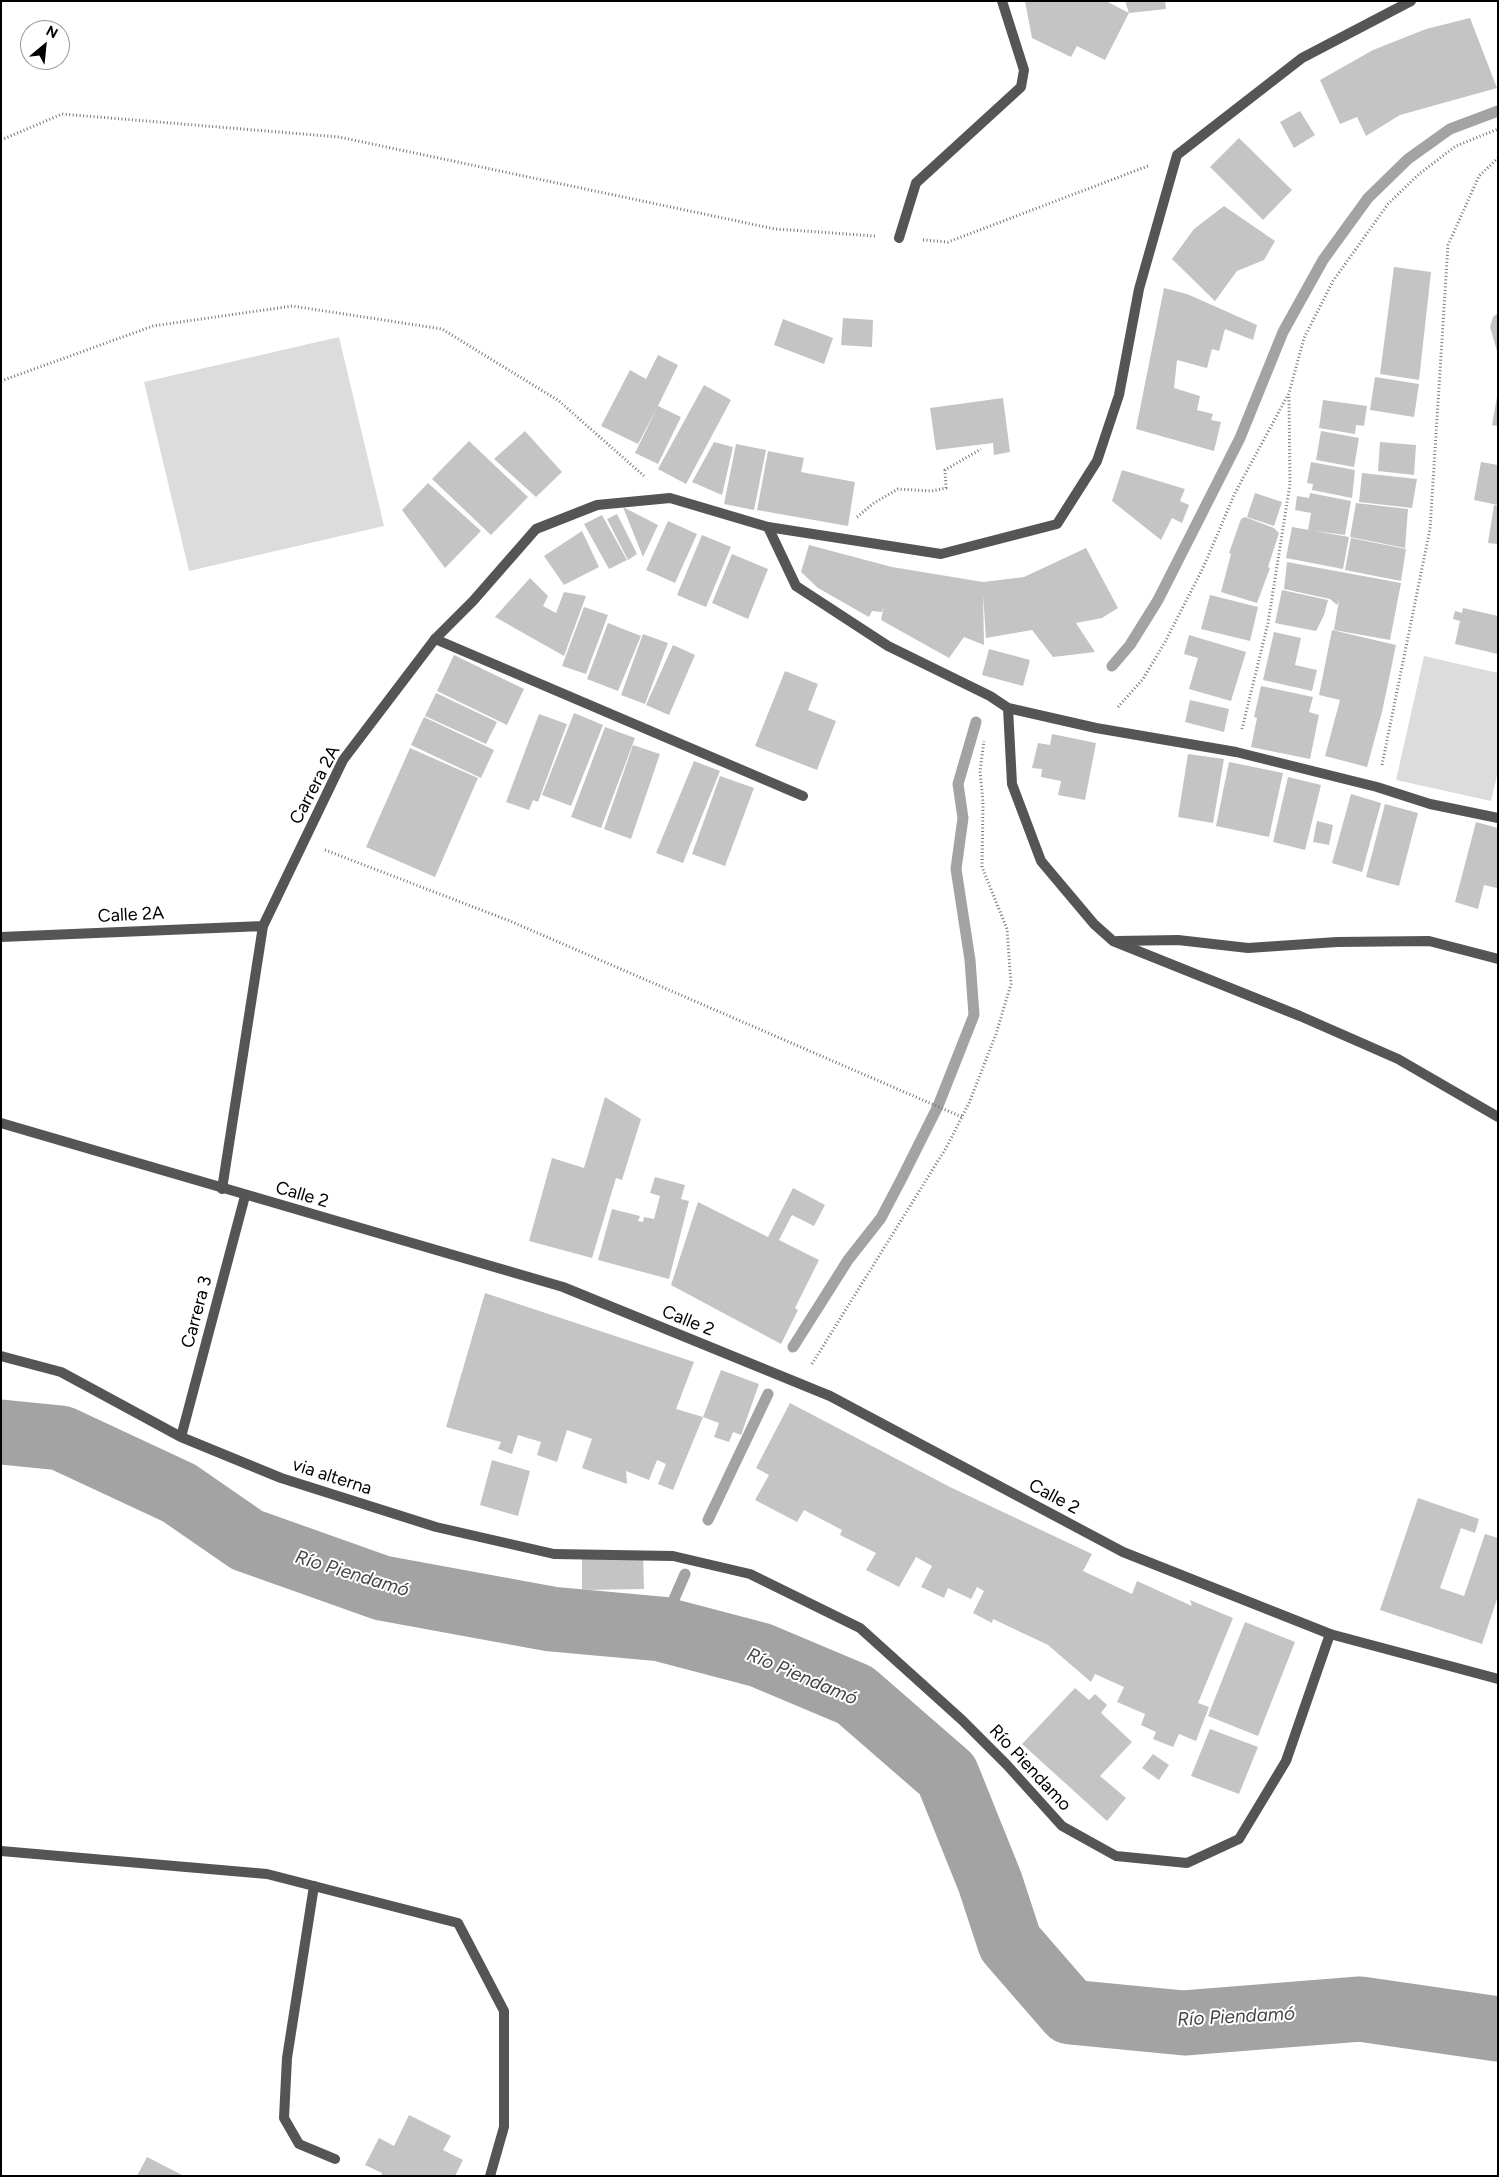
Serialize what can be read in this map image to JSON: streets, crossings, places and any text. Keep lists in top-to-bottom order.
{
  "streets": {
    "street": [
      "Carrera 2A",
      "Calle 2A",
      "Calle 2",
      "Carrera 3",
      "via alterna",
      "Río Piendamo"
    ]
  },
  "crossings": [
    ["Carrera 2A", "Calle 2A"],
    ["Carrera 2A", "Calle 2"],
    ["Calle 2", "Carrera 3"],
    ["Calle 2", "Río Piendamo"],
    ["Carrera 3", "via alterna"],
    ["via alterna", "Río Piendamo"]
  ],
  "water": ["Río Piendamó"],
  "north": "top right"
}
